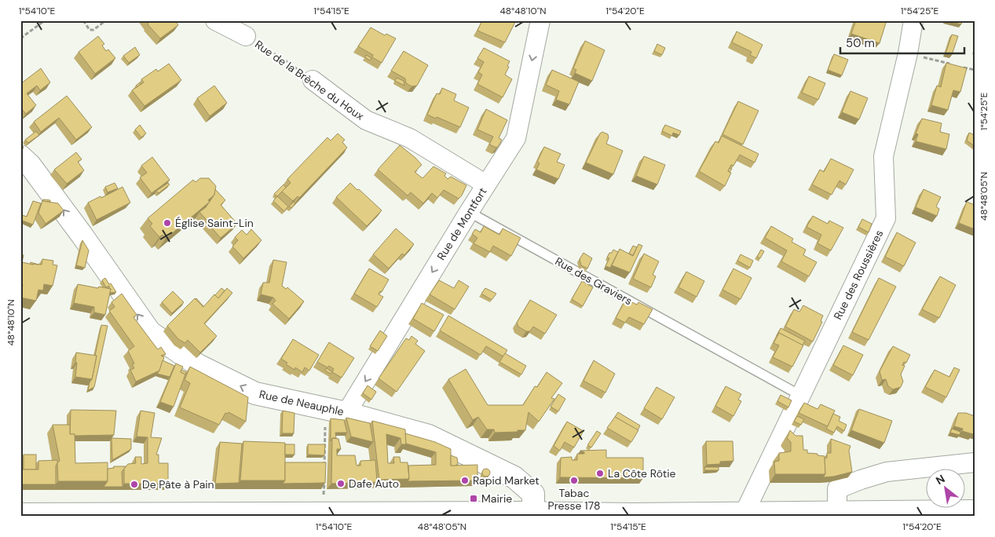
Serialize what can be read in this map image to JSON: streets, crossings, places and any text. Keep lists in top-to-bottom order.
{
  "streets": {
    "main road": ["Rue de Neauphle"],
    "street": ["Rue de la Brèche du Houx", "Rue de Montfort", "Rue des Roussières"],
    "lane": ["Rue des Graviers"]
  },
  "crossings": [
    ["Rue de la Brèche du Houx", "Rue de Montfort"],
    ["Rue de Montfort", "Rue des Graviers"],
    ["Rue de Montfort", "Rue de Neauphle"],
    ["Rue des Roussières", "Rue des Graviers"]
  ],
  "one_way": ["Rue de Montfort", "Rue de Neauphle"],
  "places": {
    "other": [
      "Église Saint-Lin",
      "La Côte Rôtie",
      "Rapid Market",
      "Tabac Presse 178",
      "Dafe Auto",
      "De Pâte à Pain"
    ],
    "transit": ["Mairie"]
  },
  "scale_bar": "50 m",
  "north": "top left",
  "coordinates": [
    "1°54'10\"E",
    "1°54'15\"E",
    "48°48'10\"N",
    "1°54'20\"E",
    "1°54'25\"E",
    "48°48'05\"N"
  ]
}
